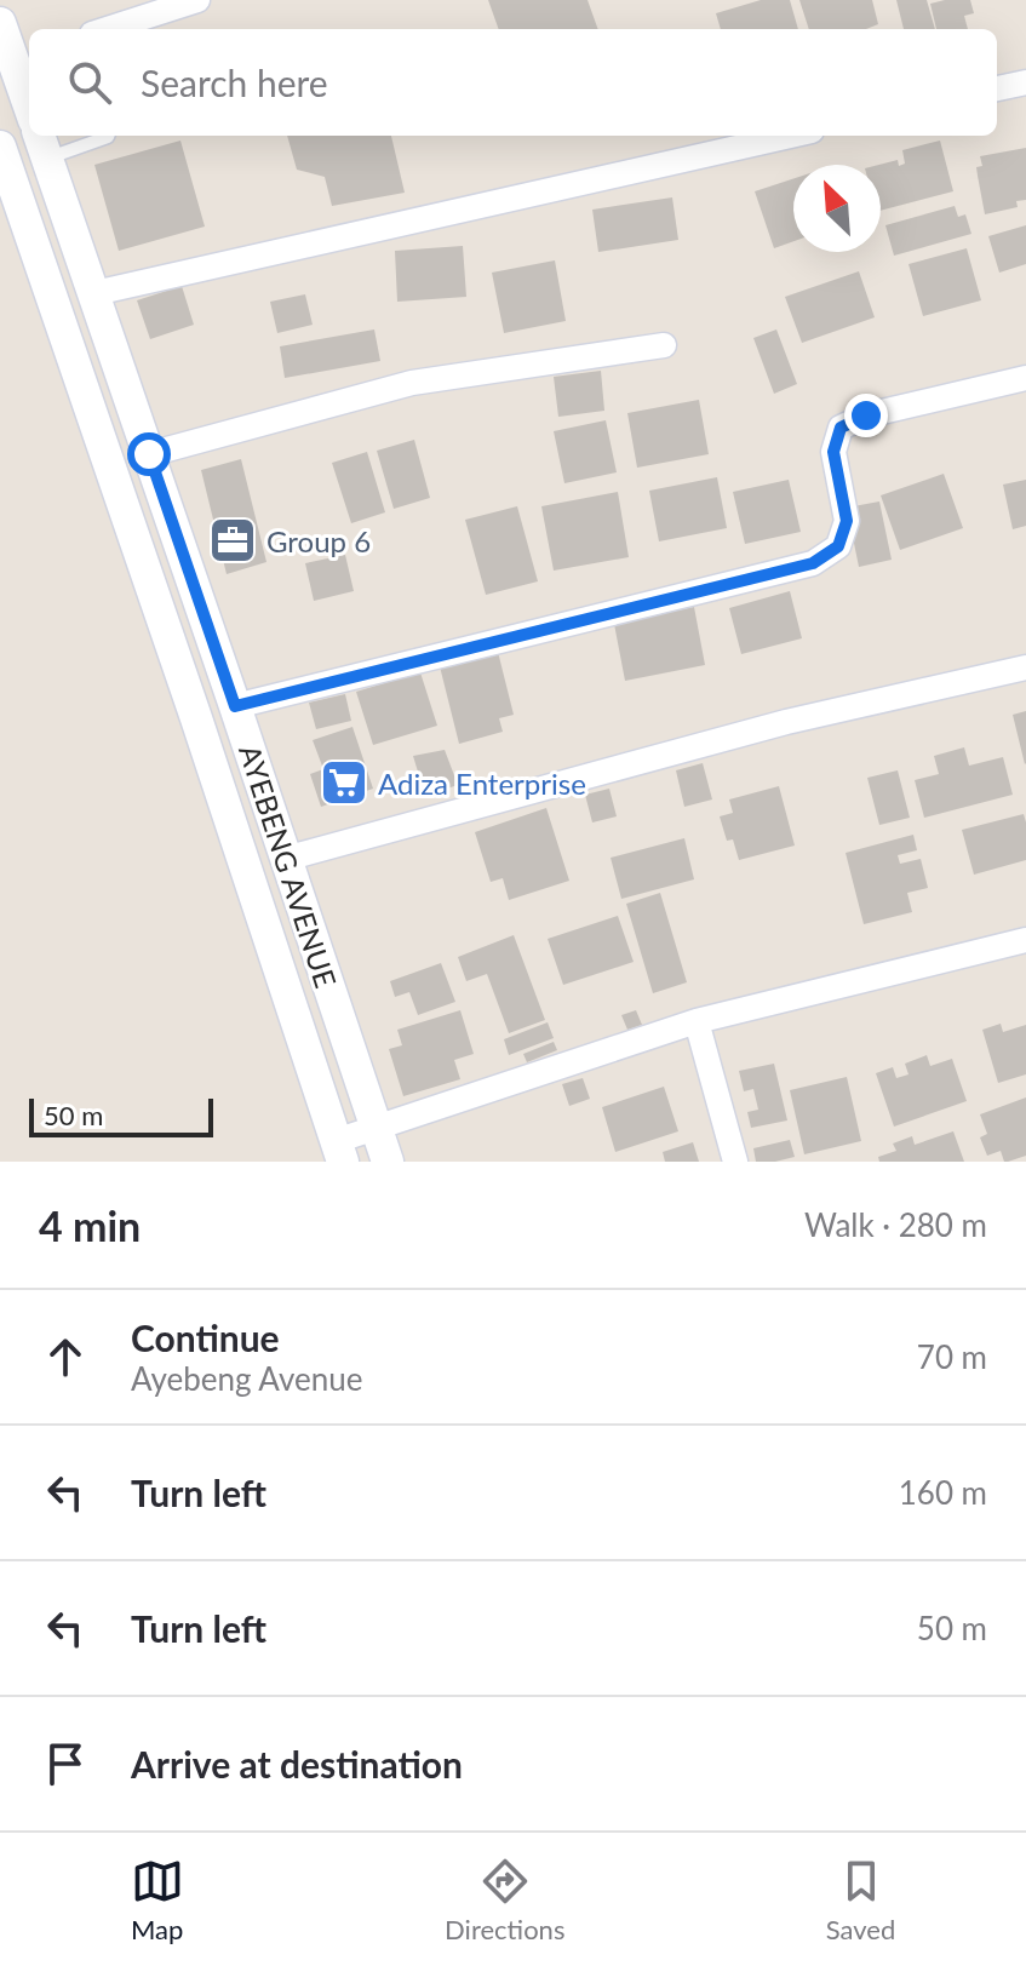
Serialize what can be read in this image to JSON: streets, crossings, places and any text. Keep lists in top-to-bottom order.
{
  "streets": {
    "street": ["AYEBENG AVENUE"]
  },
  "places": {
    "office": ["Group 6"],
    "supermarket": ["Adiza Enterprise"]
  },
  "scale_bar": "50 m",
  "north": "top left",
  "page": {
    "search": "Search here",
    "scale": "50 m",
    "heading": ["4 min", "Walk · 280 m"],
    "list": [
      ["Continue", "Ayebeng Avenue", "70 m"],
      ["Turn left", "160 m"],
      ["Turn left", "50 m"],
      "Arrive at destination"
    ],
    "nav": ["Map", "Directions", "Saved"]
  }
}
